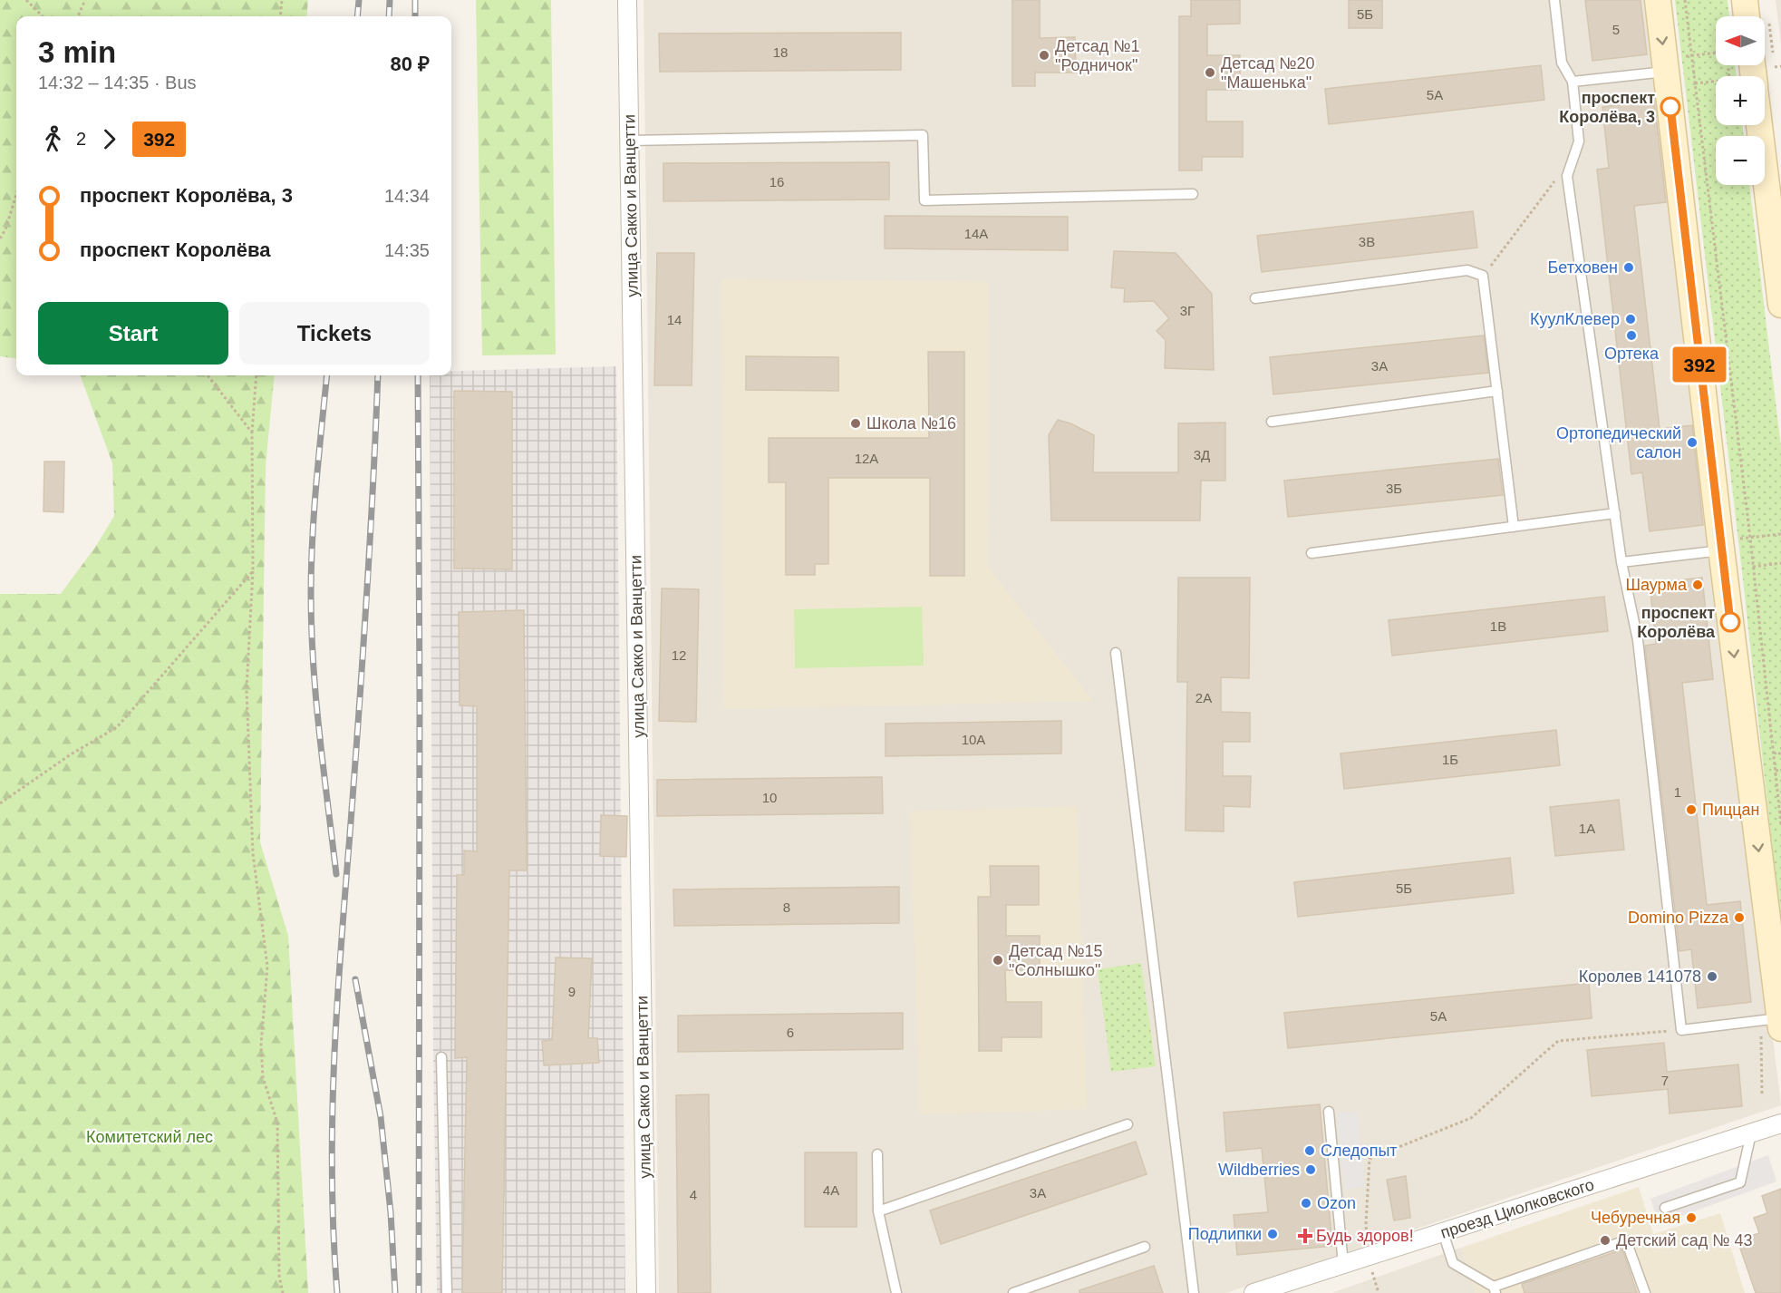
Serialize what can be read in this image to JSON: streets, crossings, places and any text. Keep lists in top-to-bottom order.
{
  "streets": {
    "street": ["улица Сакко и Ванцетти", "проезд Циолковского"]
  },
  "parks": ["Комитетский лес"],
  "places": {
    "other": [
      "Детсад №1 \"Родничок\"",
      "Детсад №20 \"Машенька\"",
      "проспект Королёва, 3",
      "Бетховен",
      "КуулКлевер",
      "Ортека",
      "Школа №16",
      "Ортопедический салон",
      "Шаурма",
      "проспект Королёва",
      "Пиццан",
      "Domino Pizza",
      "Детсад №15 \"Солнышко\"",
      "Королев 141078",
      "Следопыт",
      "Wildberries",
      "Ozon",
      "Чебуречная",
      "Подлипки",
      "Детский сад № 43"
    ],
    "health": ["Будь здоров!"]
  },
  "lines": ["bus line 392"],
  "house_numbers": [
    "5Б",
    "5",
    "18",
    "5А",
    "16",
    "14А",
    "3В",
    "3Г",
    "14",
    "3А",
    "3Д",
    "12А",
    "3Б",
    "1В",
    "12",
    "2А",
    "10А",
    "1Б",
    "1",
    "10",
    "1А",
    "5Б",
    "8",
    "9",
    "5А",
    "6",
    "7",
    "4А",
    "3А",
    "4"
  ],
  "north": "left",
  "page": {
    "on_map": "392",
    "map_buttons": ["+", "−"],
    "heading": ["3 min", "14:32 – 14:35 · Bus", "80 ₽"],
    "legs": ["2", "392"],
    "list": [
      {
        "name": "проспект Королёва, 3",
        "value": "14:34"
      },
      {
        "name": "проспект Королёва",
        "value": "14:35"
      }
    ],
    "buttons": ["Start", "Tickets"]
  }
}
